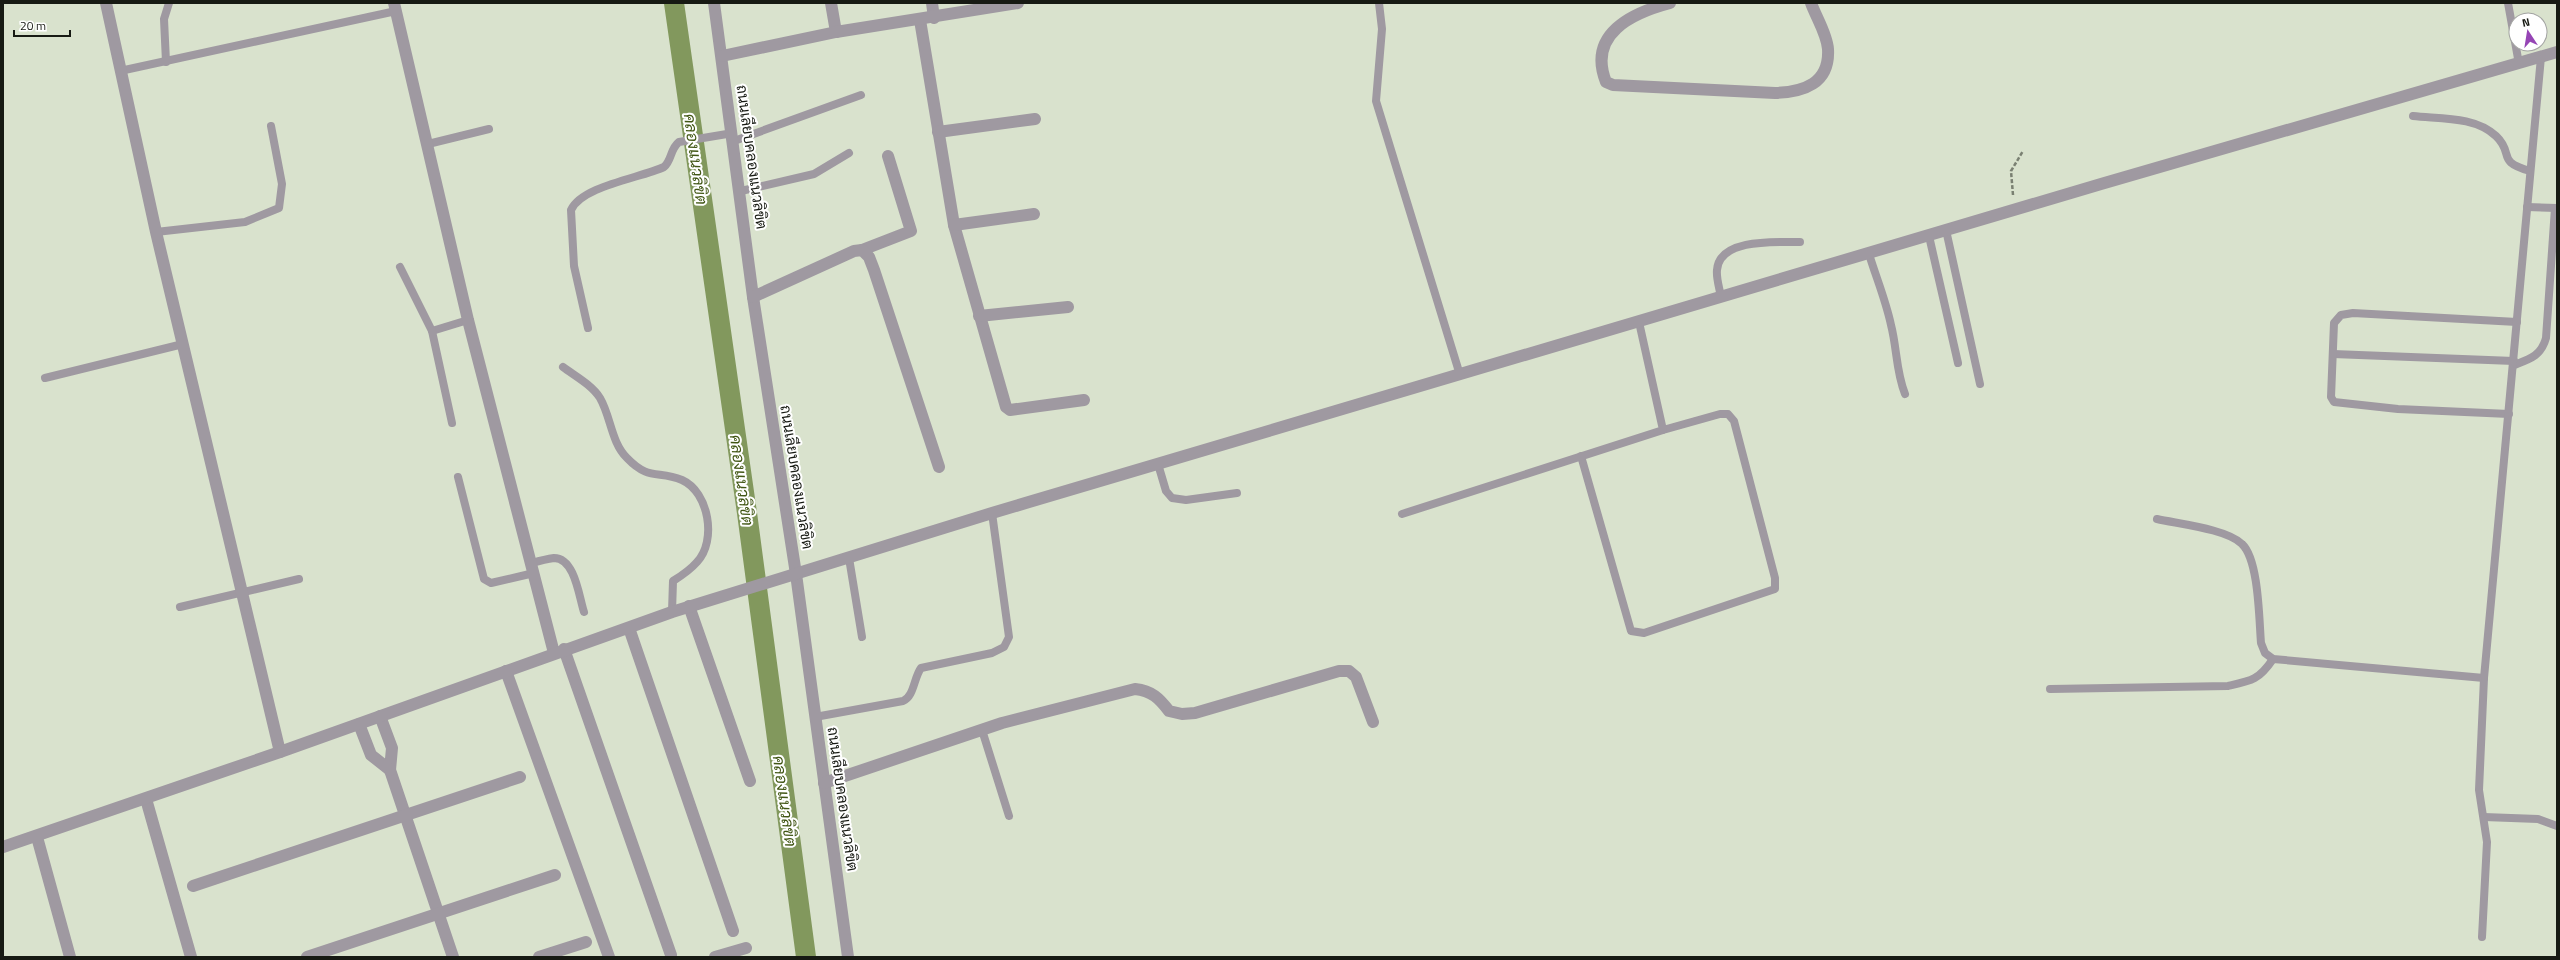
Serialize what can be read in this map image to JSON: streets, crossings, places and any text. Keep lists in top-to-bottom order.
{
  "streets": {
    "street": ["ถนนเลียบคลองแนวลิขิต"]
  },
  "water": ["คลองแนวลิขิต"],
  "scale_bar": "20 m",
  "north": "top"
}
